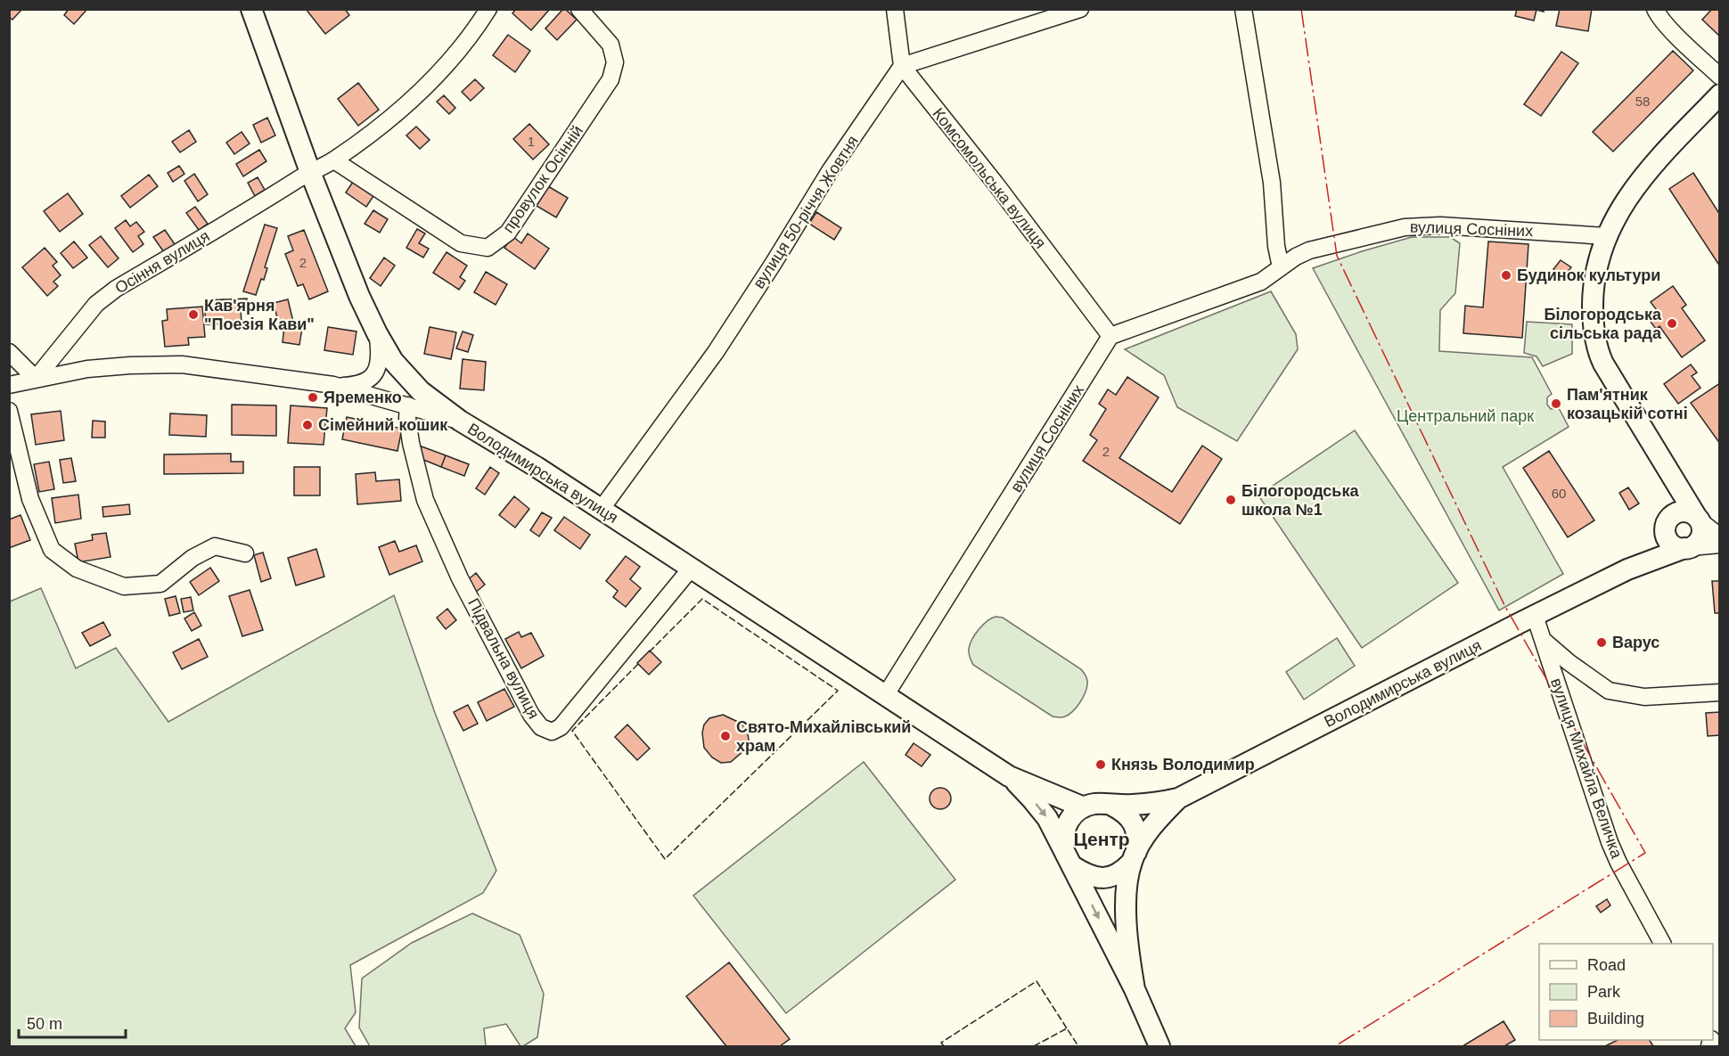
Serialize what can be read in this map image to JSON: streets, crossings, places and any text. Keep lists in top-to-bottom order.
{
  "streets": {
    "main road": ["Володимирська вулиця"],
    "street": [
      "Комсомольська вулиця",
      "провулок Осінній",
      "вулиця 50-річчя Жовтня",
      "вулиця Сосніних",
      "Осіння вулиця",
      "Підвальна вулиця",
      "вулиця Михайла Величка"
    ]
  },
  "crossings": [
    ["Комсомольська вулиця", "вулиця 50-річчя Жовтня"],
    ["Комсомольська вулиця", "вулиця Сосніних"],
    ["провулок Осінній", "Осіння вулиця"],
    ["вулиця 50-річчя Жовтня", "Володимирська вулиця"],
    ["вулиця Сосніних", "Володимирська вулиця"],
    ["Осіння вулиця", "Володимирська вулиця"],
    ["Володимирська вулиця", "Підвальна вулиця"],
    ["Володимирська вулиця", "вулиця Михайла Величка"]
  ],
  "districts": ["Центр"],
  "parks": ["Центральний парк"],
  "places": [
    "Будинок культури",
    "Кав'ярня \"Поезія Кави\"",
    "Білогородська сільська рада",
    "Яременко",
    "Пам'ятник козацькій сотні",
    "Сімейний кошик",
    "Білогородська школа №1",
    "Варус",
    "Свято-Михайлівський храм",
    "Князь Володимир"
  ],
  "house_numbers": [
    "58",
    "1",
    "2",
    "2",
    "60"
  ],
  "legend": ["Road", "Park", "Building"],
  "scale_bar": "50 m"
}
